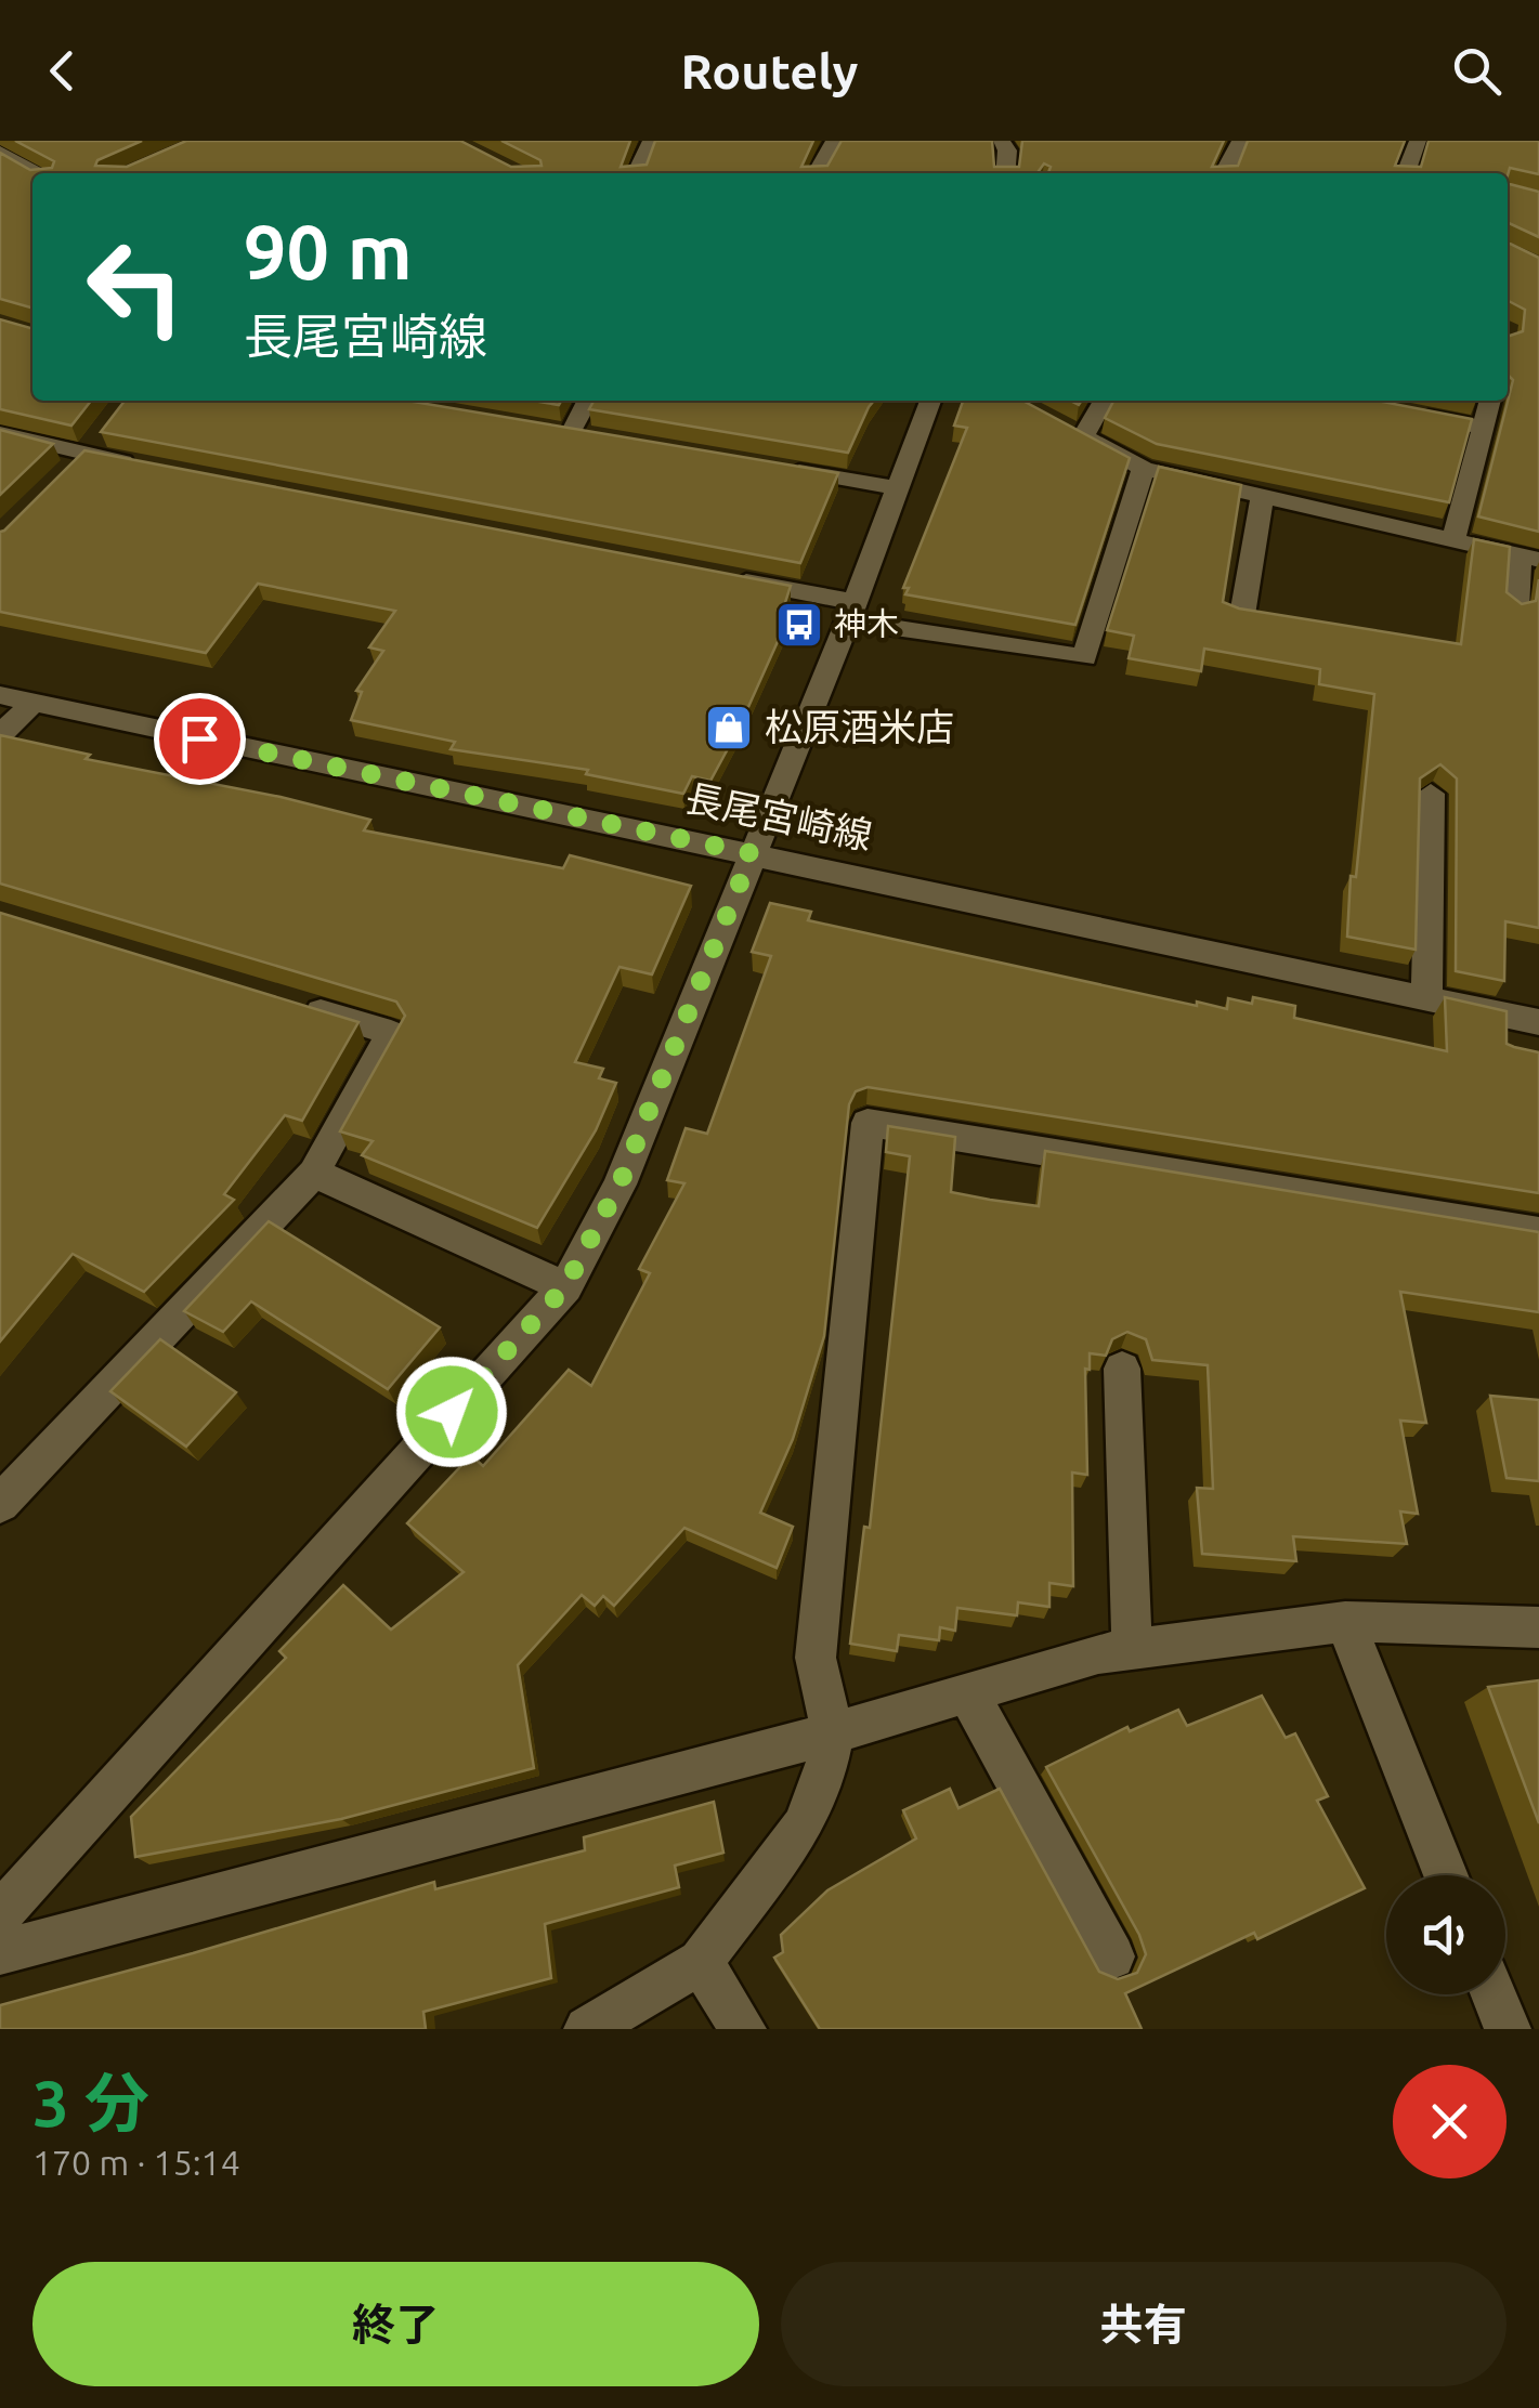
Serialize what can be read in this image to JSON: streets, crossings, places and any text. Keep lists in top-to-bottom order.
{
  "streets": {
    "street": ["長尾宮崎線"]
  },
  "places": {
    "bus stop": ["神木"],
    "shop": ["松原酒米店"]
  },
  "page": {
    "header": "Routely",
    "turn": ["90 m", "長尾宮崎線"],
    "heading": ["3 分", "170 m · 15:14"],
    "buttons": ["終了", "共有"]
  }
}
